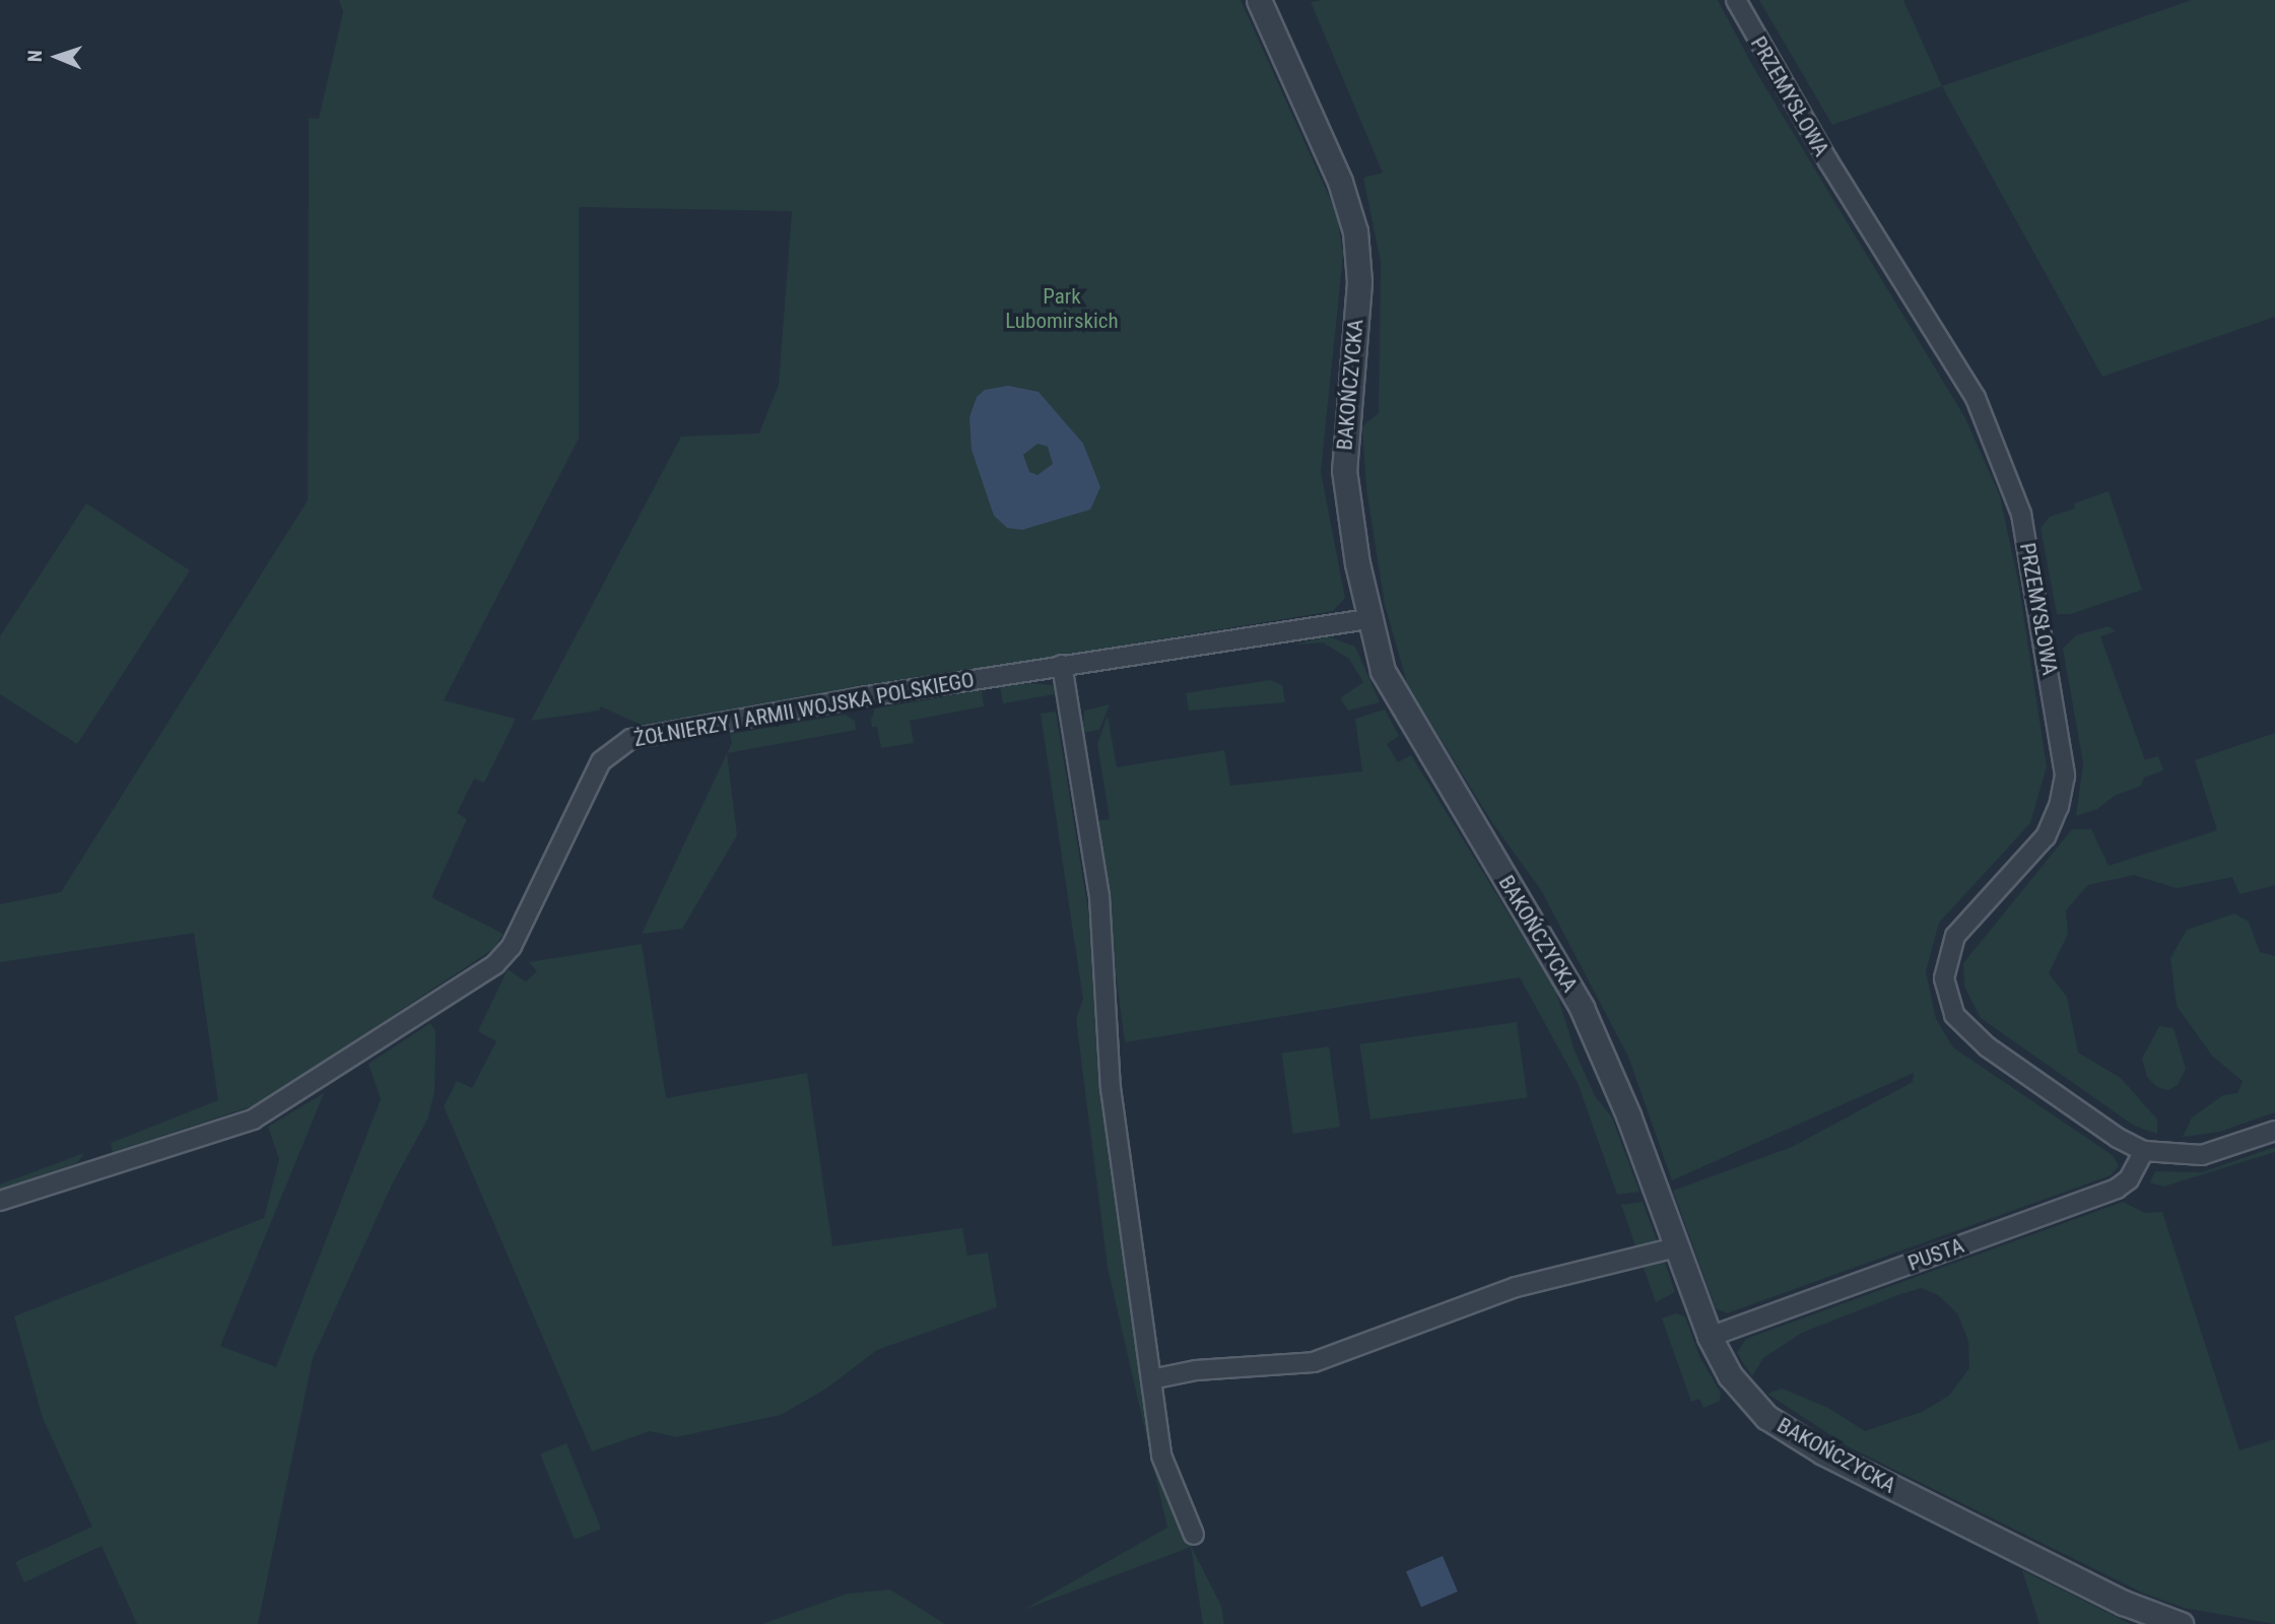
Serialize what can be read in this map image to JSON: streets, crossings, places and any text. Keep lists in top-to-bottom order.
{
  "streets": {
    "street": [
      "PRZEMYSŁOWA",
      "BAKOŃCZYCKA",
      "ŻOŁNIERZY I ARMII WOJSKA POLSKIEGO",
      "PUSTA"
    ]
  },
  "crossings": [
    ["PRZEMYSŁOWA", "PUSTA"],
    ["BAKOŃCZYCKA", "ŻOŁNIERZY I ARMII WOJSKA POLSKIEGO"],
    ["BAKOŃCZYCKA", "PUSTA"]
  ],
  "parks": ["Park Lubomirskich"],
  "north": "left"
}
